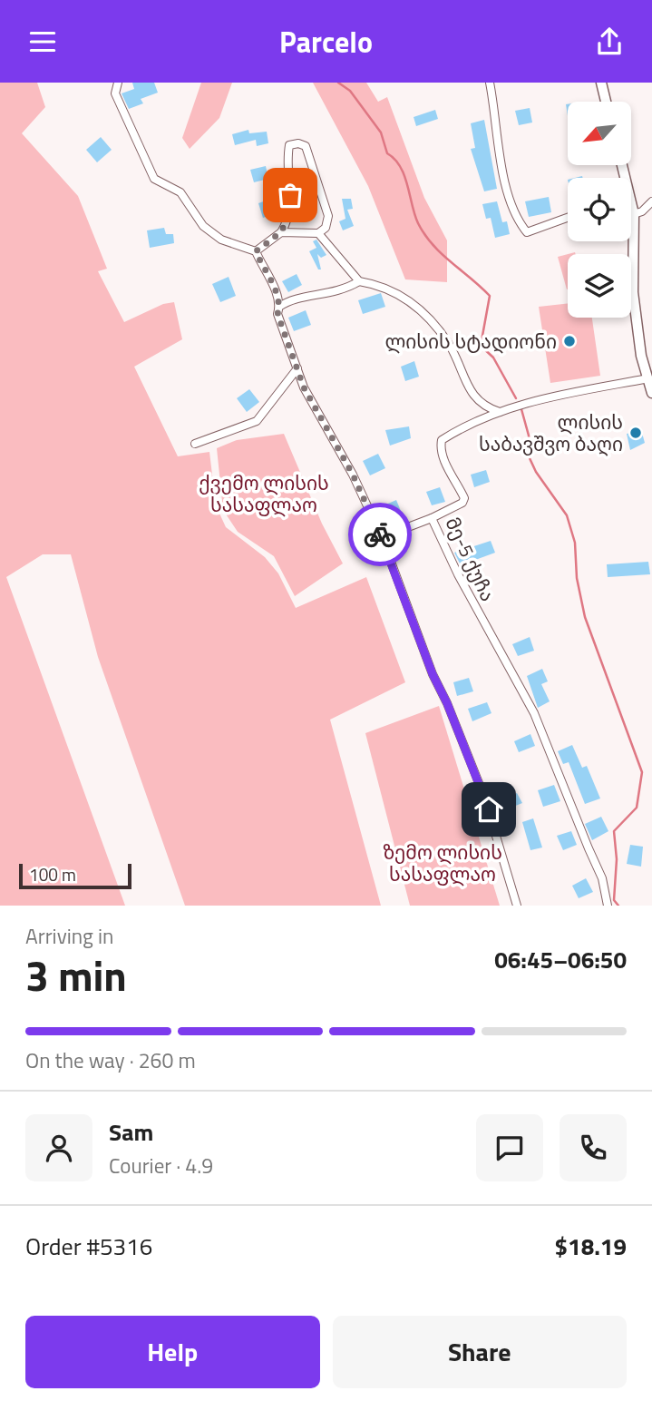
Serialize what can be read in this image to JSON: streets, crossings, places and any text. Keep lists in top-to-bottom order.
{
  "streets": {
    "street": ["მე-5 ქუჩა"]
  },
  "parks": ["ქვემო ლისის სასაფლაო", "ზემო ლისის სასაფლაო"],
  "places": ["ლისის სტადიონი", "ლისის საბავშვო ბაღი"],
  "scale_bar": "100 m",
  "north": "bottom left",
  "page": {
    "header": "Parcelo",
    "scale": "100 m",
    "heading": ["3 min", "Arriving in", "06:45–06:50"],
    "panel": [
      "Sam",
      "Courier · 4.9",
      "Order #5316",
      "$18.19"
    ],
    "bar": "On the way · 260 m",
    "buttons": ["Help", "Share"]
  }
}
